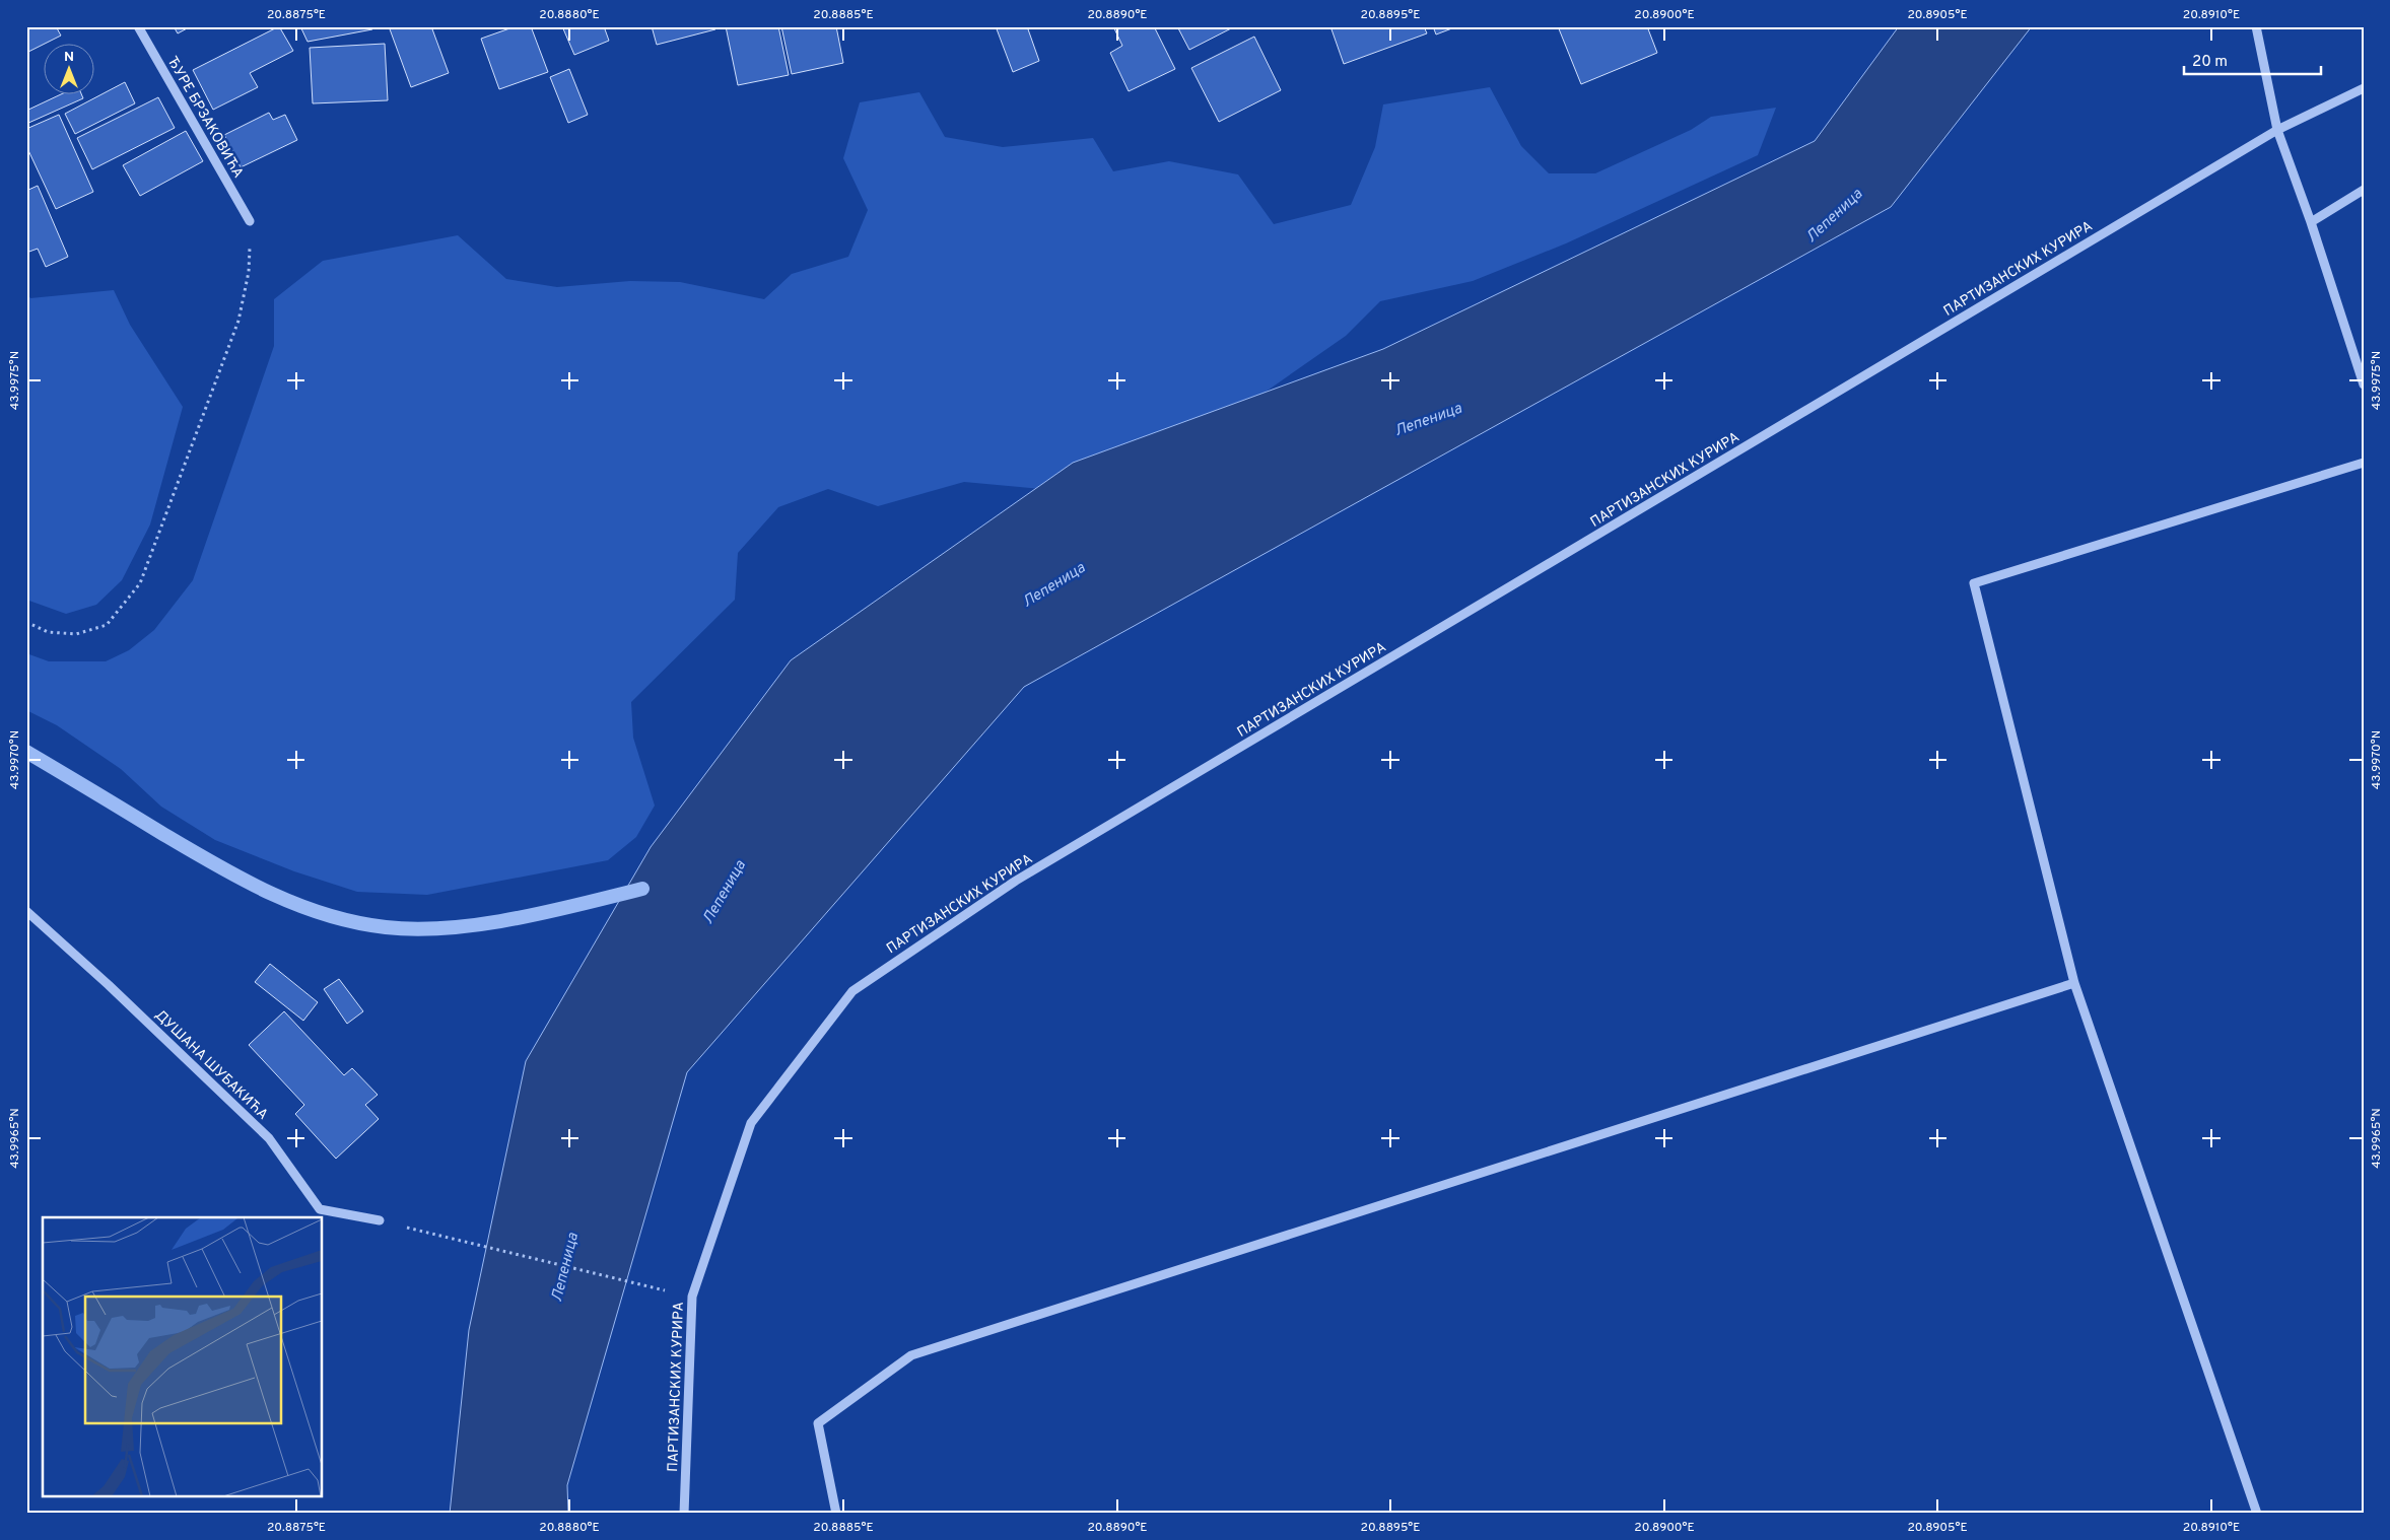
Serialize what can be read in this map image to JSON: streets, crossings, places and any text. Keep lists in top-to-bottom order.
{
  "streets": {
    "street": ["ЂУРЕ БРЗАКОВИЋА", "ПАРТИЗАНСКИХ КУРИРА", "ДУШАНА ШУБАКИЋА"]
  },
  "water": ["Лепеница"],
  "scale_bar": "20 m",
  "north": "top",
  "coordinates": [
    "20.8875°E",
    "20.8880°E",
    "20.8885°E",
    "20.8890°E",
    "20.8895°E",
    "20.8900°E",
    "20.8905°E",
    "20.8910°E",
    "43.9975°N",
    "43.9970°N",
    "43.9965°N"
  ]
}
